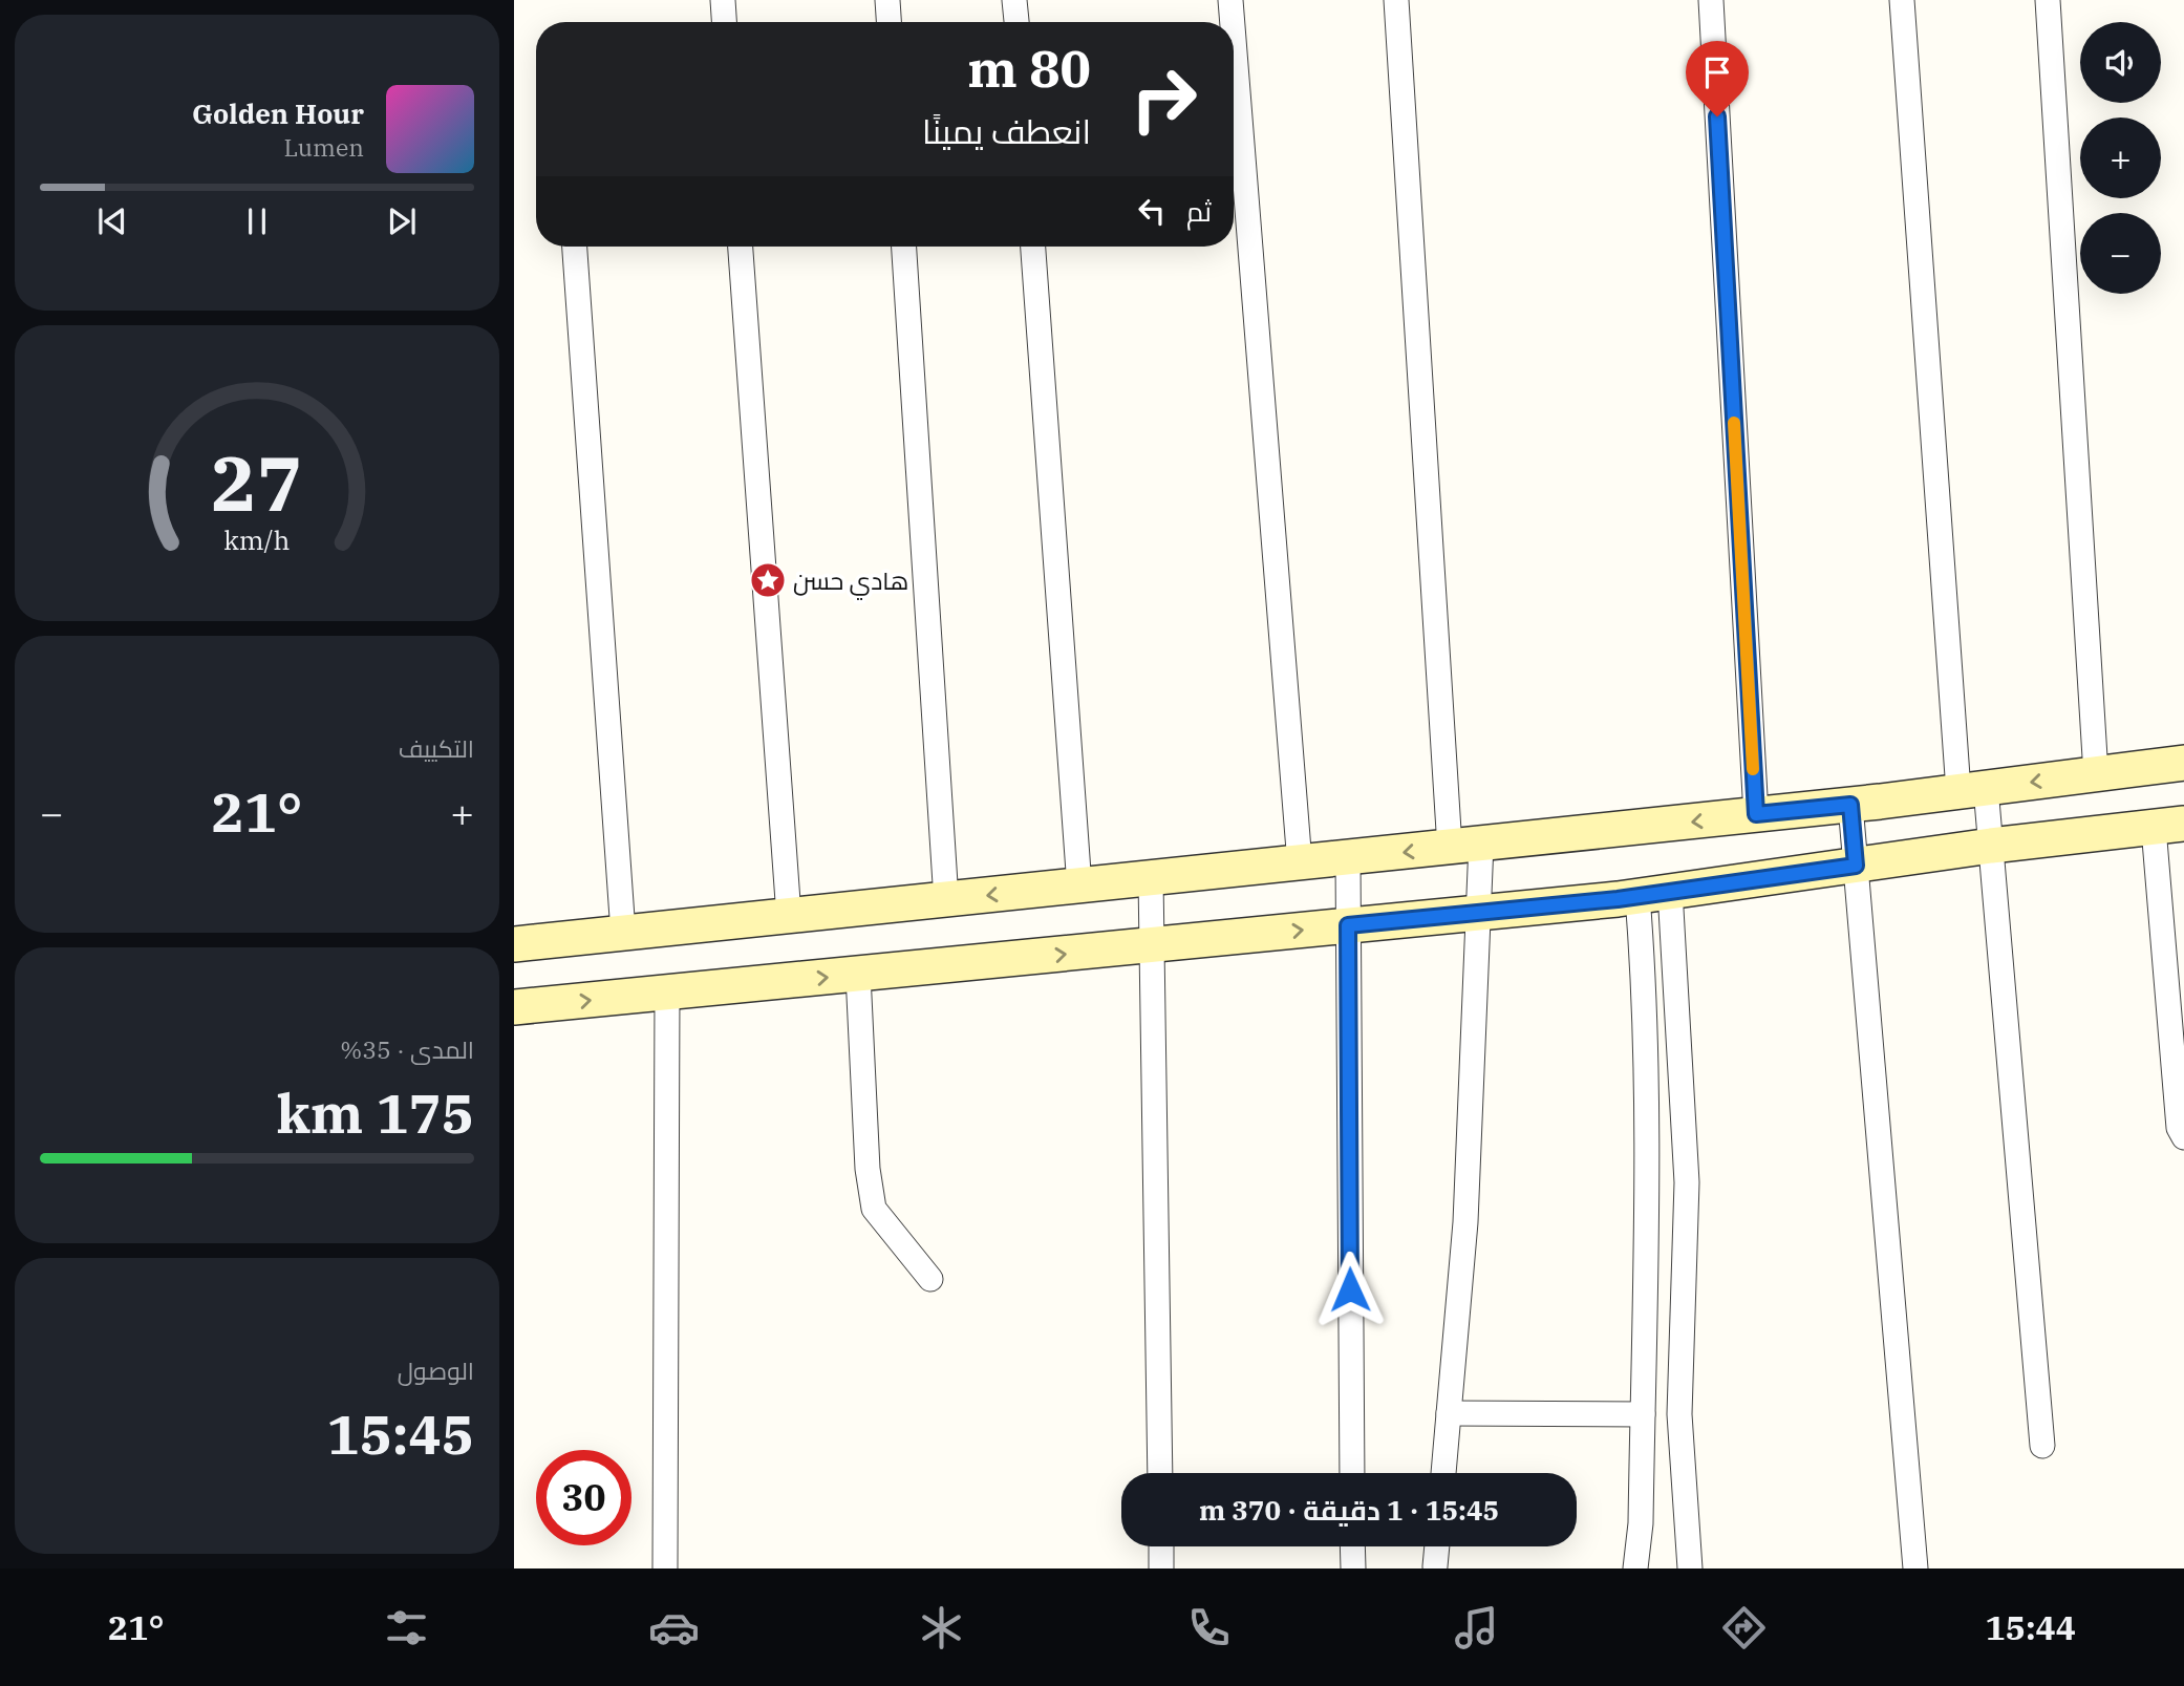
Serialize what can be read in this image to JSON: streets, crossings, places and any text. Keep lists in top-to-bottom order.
{
  "places": {
    "place": ["هادي حسن"]
  },
  "page": {
    "map_buttons": ["+", "−"],
    "turn": ["80 m", "انعطف يمينًا"],
    "song": ["Golden Hour", "Lumen"],
    "then": "ثم",
    "tile": [
      "التكييف",
      ["المدى · 35%", "175 km"],
      ["الوصول", "15:45"]
    ],
    "heat": ["−", "21°", "+"],
    "limit": "30",
    "trip": "15:45 · 1 دقيقة · 370 m",
    "tabs": ["15:44", "21°"],
    "gauge": ["27", "km/h"]
  }
}
